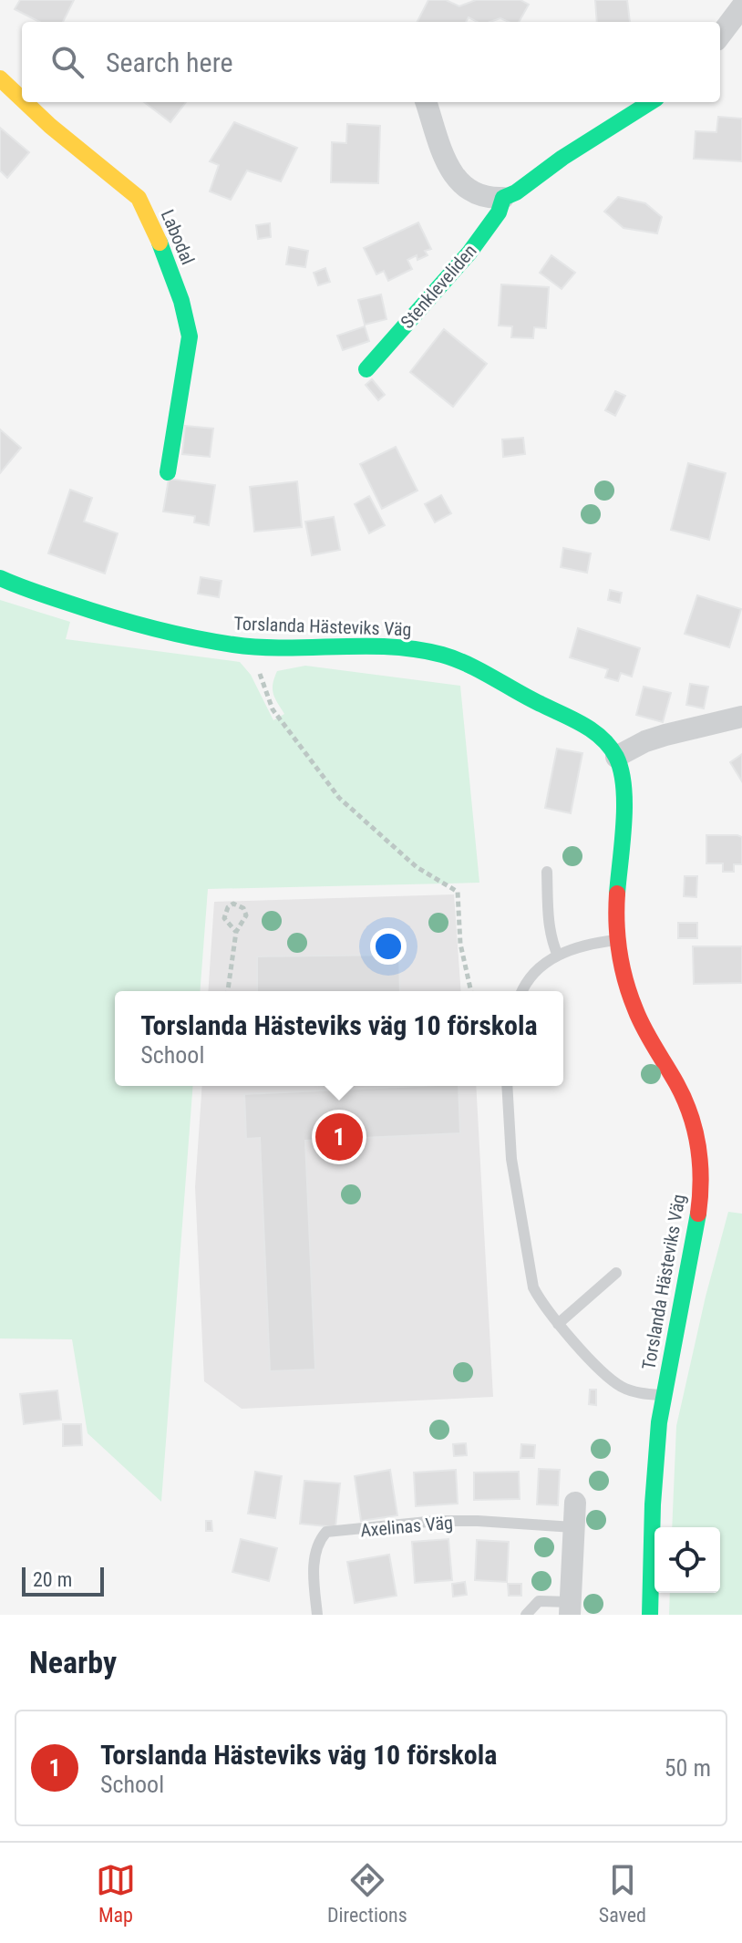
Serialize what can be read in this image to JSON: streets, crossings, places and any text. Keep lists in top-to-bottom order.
{
  "streets": {
    "street": ["Labodal", "Stenkleveliden", "Torslanda Hästeviks Väg"],
    "lane": ["Axelinas Väg"]
  },
  "scale_bar": "20 m",
  "page": {
    "search": "Search here",
    "popup": ["Torslanda Hästeviks väg 10 förskola", "School"],
    "pins": "1",
    "scale": "20 m",
    "heading": "Nearby",
    "list": [
      {
        "mark": "1",
        "name": "Torslanda Hästeviks väg 10 förskola",
        "note": "School",
        "value": "50 m"
      }
    ],
    "nav": ["Map", "Directions", "Saved"]
  }
}
